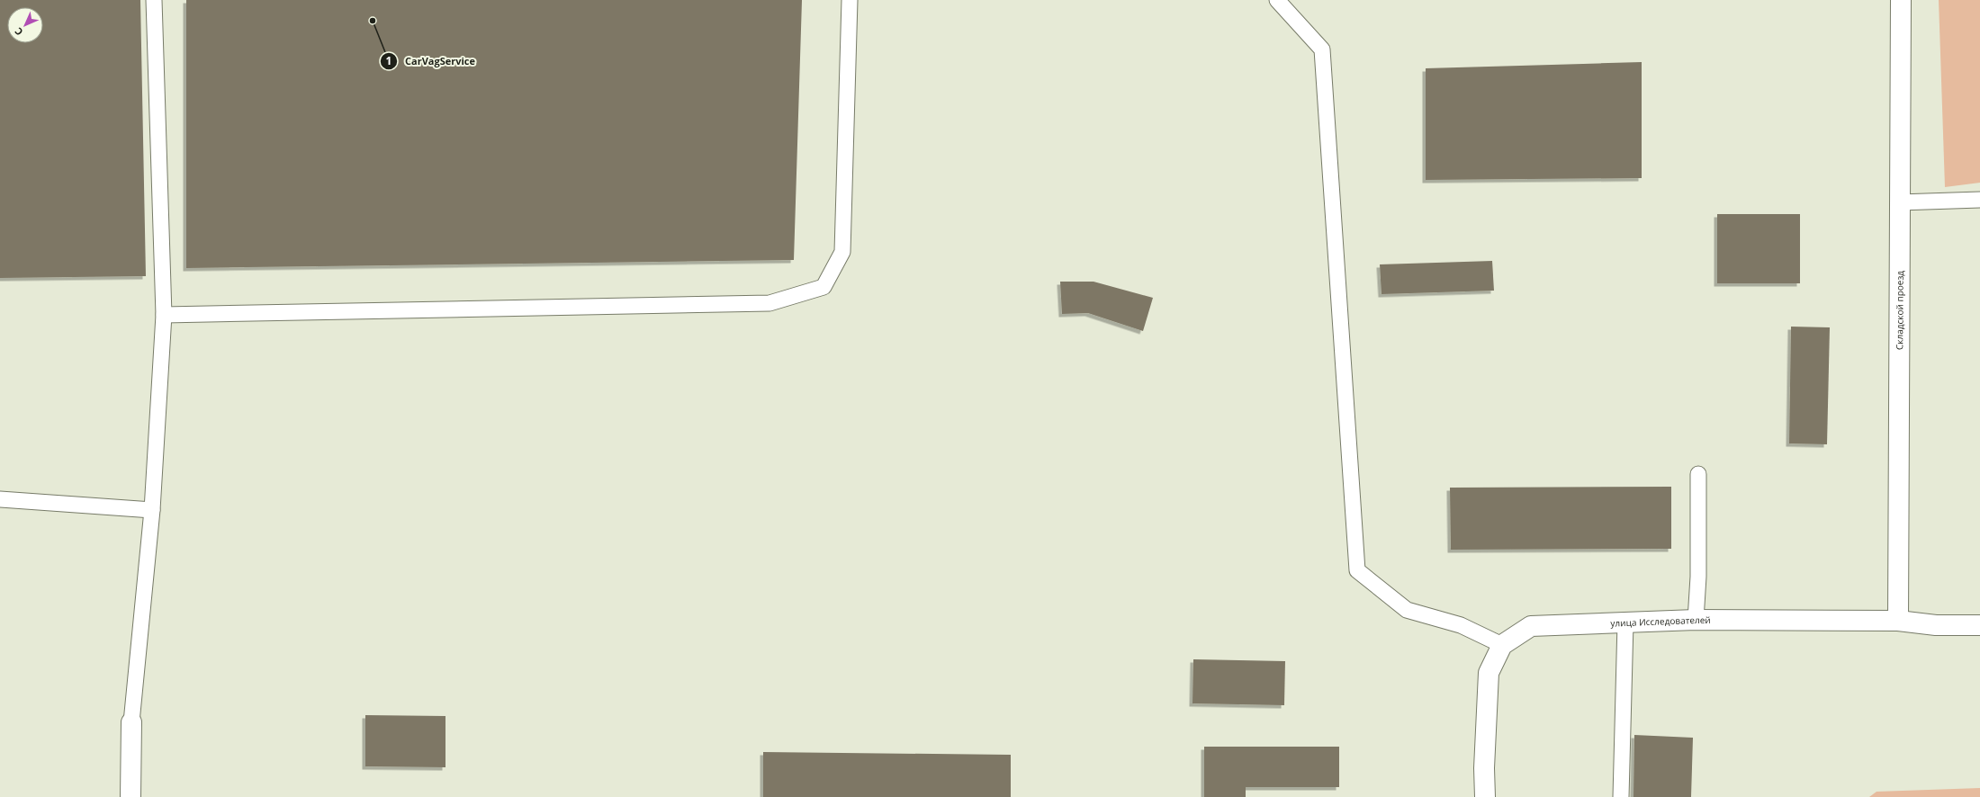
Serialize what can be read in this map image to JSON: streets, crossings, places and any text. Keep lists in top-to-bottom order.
{
  "streets": {
    "street": ["Складской проезд", "улица Исследователей"]
  },
  "crossings": [
    ["Складской проезд", "улица Исследователей"]
  ],
  "places": ["CarVagService"],
  "north": "bottom left"
}
